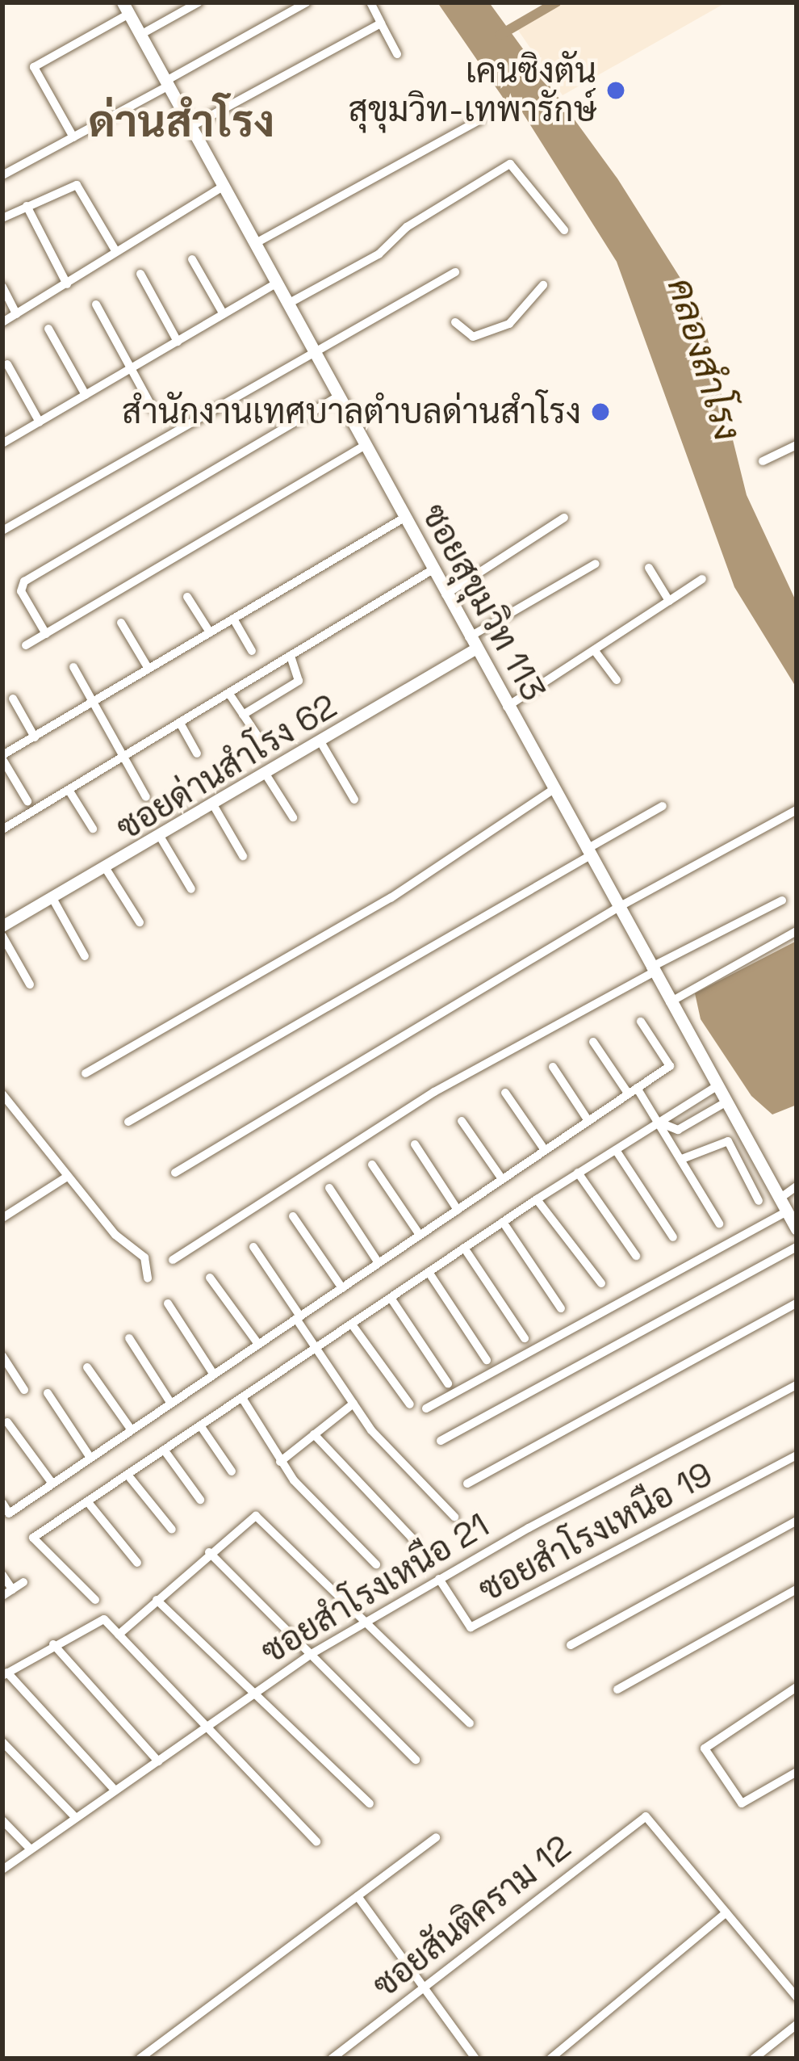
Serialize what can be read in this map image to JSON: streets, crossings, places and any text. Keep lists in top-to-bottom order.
{
  "streets": {
    "main road": ["ซอยสุขุมวิท 113"],
    "street": [
      "ซอยด่านสำโรง 62",
      "ซอยสำโรงเหนือ 19",
      "ซอยสำโรงเหนือ 21",
      "ซอยสันติคราม 12"
    ]
  },
  "crossings": [
    ["ซอยสุขุมวิท 113", "ซอยด่านสำโรง 62"],
    ["ซอยสำโรงเหนือ 19", "ซอยสำโรงเหนือ 21"]
  ],
  "districts": ["ด่านสำโรง"],
  "water": ["คลองสำโรง"],
  "places": ["เคนซิงตัน สุขุมวิท-เทพารักษ์", "สำนักงานเทศบาลตำบลด่านสำโรง"]
}
